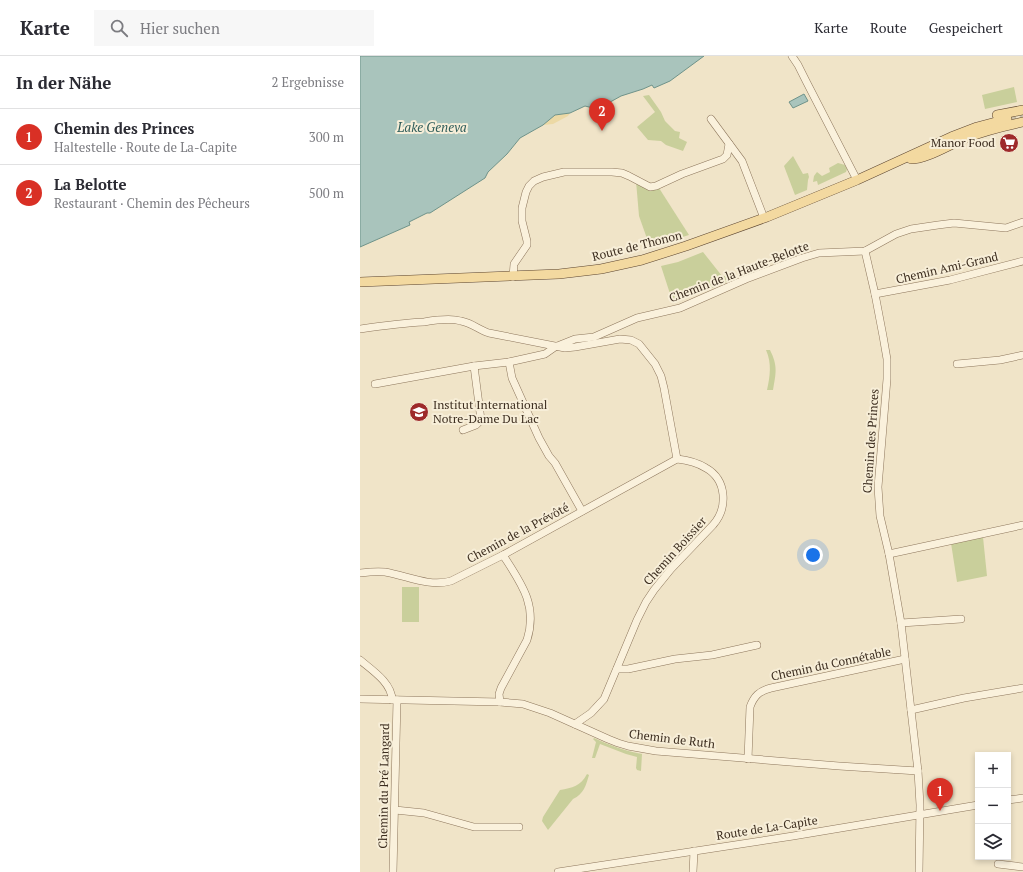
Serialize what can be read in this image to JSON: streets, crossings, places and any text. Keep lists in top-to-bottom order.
{
  "streets": {
    "main road": ["Route de Thonon"],
    "street": [
      "Chemin Ami-Grand",
      "Chemin de la Haute-Belotte",
      "Chemin des Princes",
      "Chemin de la Prévôté",
      "Chemin Boissier",
      "Chemin du Connétable",
      "Chemin de Ruth",
      "Chemin du Pré Langard",
      "Route de La-Capite"
    ]
  },
  "crossings": [
    ["Chemin Ami-Grand", "Chemin des Princes"],
    ["Chemin de la Haute-Belotte", "Chemin des Princes"],
    ["Chemin des Princes", "Chemin du Connétable"],
    ["Chemin des Princes", "Chemin de Ruth"],
    ["Chemin des Princes", "Route de La-Capite"],
    ["Chemin de la Prévôté", "Chemin Boissier"],
    ["Chemin Boissier", "Chemin de Ruth"],
    ["Chemin du Connétable", "Chemin de Ruth"],
    ["Chemin de Ruth", "Chemin du Pré Langard"]
  ],
  "water": ["Lake Geneva"],
  "places": {
    "supermarket": ["Manor Food"],
    "school or university": ["Institut International Notre-Dame Du Lac"]
  },
  "page": {
    "header": "Karte",
    "search": "Hier suchen",
    "nav": ["Karte", "Route", "Gespeichert"],
    "heading": ["In der Nähe", "2 Ergebnisse"],
    "pins": ["2", "1"],
    "list": [
      {
        "mark": "1",
        "name": "Chemin des Princes",
        "note": "Haltestelle · Route de La-Capite",
        "value": "300 m"
      },
      {
        "mark": "2",
        "name": "La Belotte",
        "note": "Restaurant · Chemin des Pêcheurs",
        "value": "500 m"
      }
    ],
    "map_buttons": ["+", "−"]
  }
}
